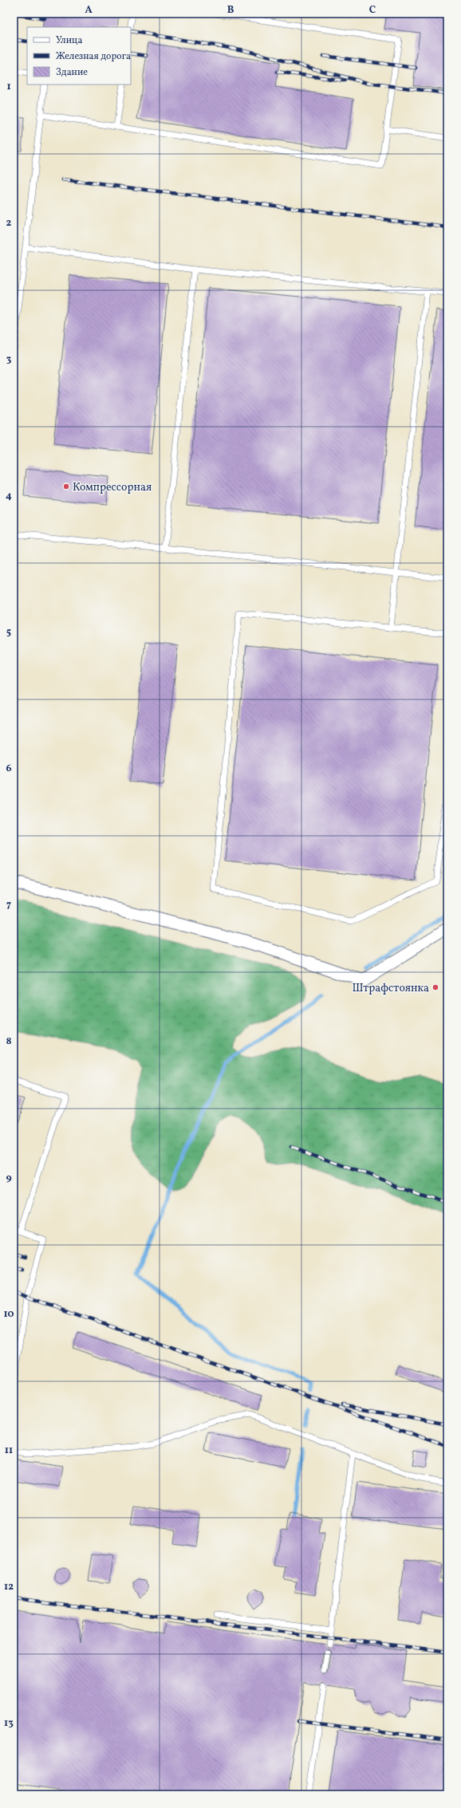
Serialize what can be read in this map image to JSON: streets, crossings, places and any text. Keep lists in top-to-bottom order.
{
  "places": ["Компрессорная", "Штрафстоянка"],
  "legend": ["Улица", "Железная дорога", "Здание"],
  "grid": {
    "columns": ["A", "B", "C"],
    "rows": [
      "1",
      "2",
      "3",
      "4",
      "5",
      "6",
      "7",
      "8",
      "9",
      "10",
      "11",
      "12",
      "13"
    ]
  }
}
